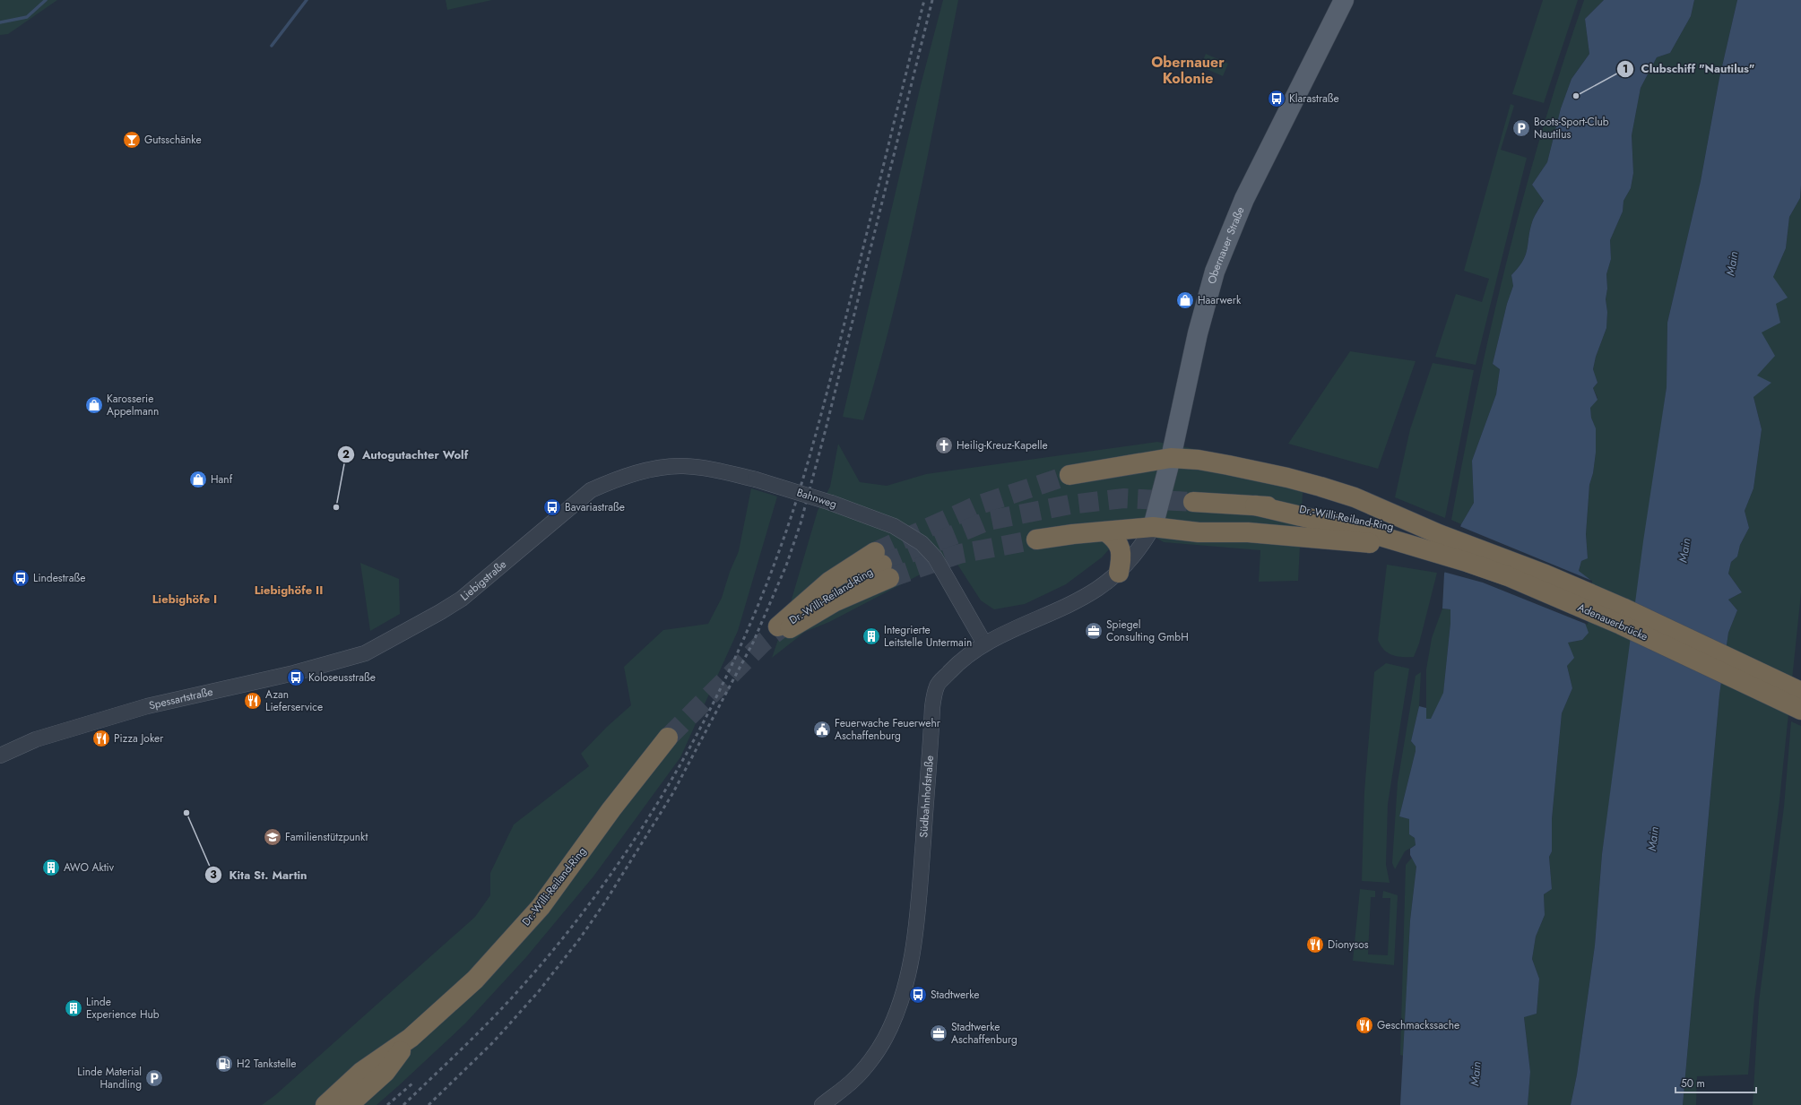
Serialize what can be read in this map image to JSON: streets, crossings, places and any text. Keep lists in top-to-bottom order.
{
  "streets": {
    "highway": ["Dr.-Willi-Reiland-Ring", "Adenauerbrücke"],
    "main road": ["Obernauer Straße"],
    "street": [
      "Bahnweg",
      "Liebigstraße",
      "Spessartstraße",
      "Südbahnhofstraße"
    ]
  },
  "crossings": [
    ["Obernauer Straße", "Südbahnhofstraße"],
    ["Bahnweg", "Liebigstraße"],
    ["Bahnweg", "Südbahnhofstraße"],
    ["Dr.-Willi-Reiland-Ring", "Adenauerbrücke"],
    ["Liebigstraße", "Spessartstraße"]
  ],
  "districts": ["Obernauer Kolonie", "Liebighöfe II", "Liebighöfe I"],
  "water": ["Main"],
  "places": {
    "other": ["Clubschiff \"Nautilus\"", "Autogutachter Wolf", "Kita St. Martin"],
    "bus stop": [
      "Klarastraße",
      "Bavariastraße",
      "Lindestraße",
      "Koloseusstraße",
      "Stadtwerke"
    ],
    "parking": ["Boots-Sport-Club Nautilus", "Linde Material Handling"],
    "bar": ["Gutsschänke"],
    "shop": ["Haarwerk", "Karosserie Appelmann", "Hanf"],
    "church": ["Heilig-Kreuz-Kapelle"],
    "office": ["Spiegel Consulting GmbH", "Stadtwerke Aschaffenburg"],
    "building": ["Integrierte Leitstelle Untermain", "AWO Aktiv", "Linde Experience Hub"],
    "restaurant": [
      "Azan Lieferservice",
      "Pizza Joker",
      "Dionysos",
      "Geschmackssache"
    ],
    "public building": ["Feuerwache Feuerwehr Aschaffenburg"],
    "school or university": ["Familienstützpunkt"],
    "fuel station": ["H2 Tankstelle"]
  },
  "scale_bar": "50 m"
}
